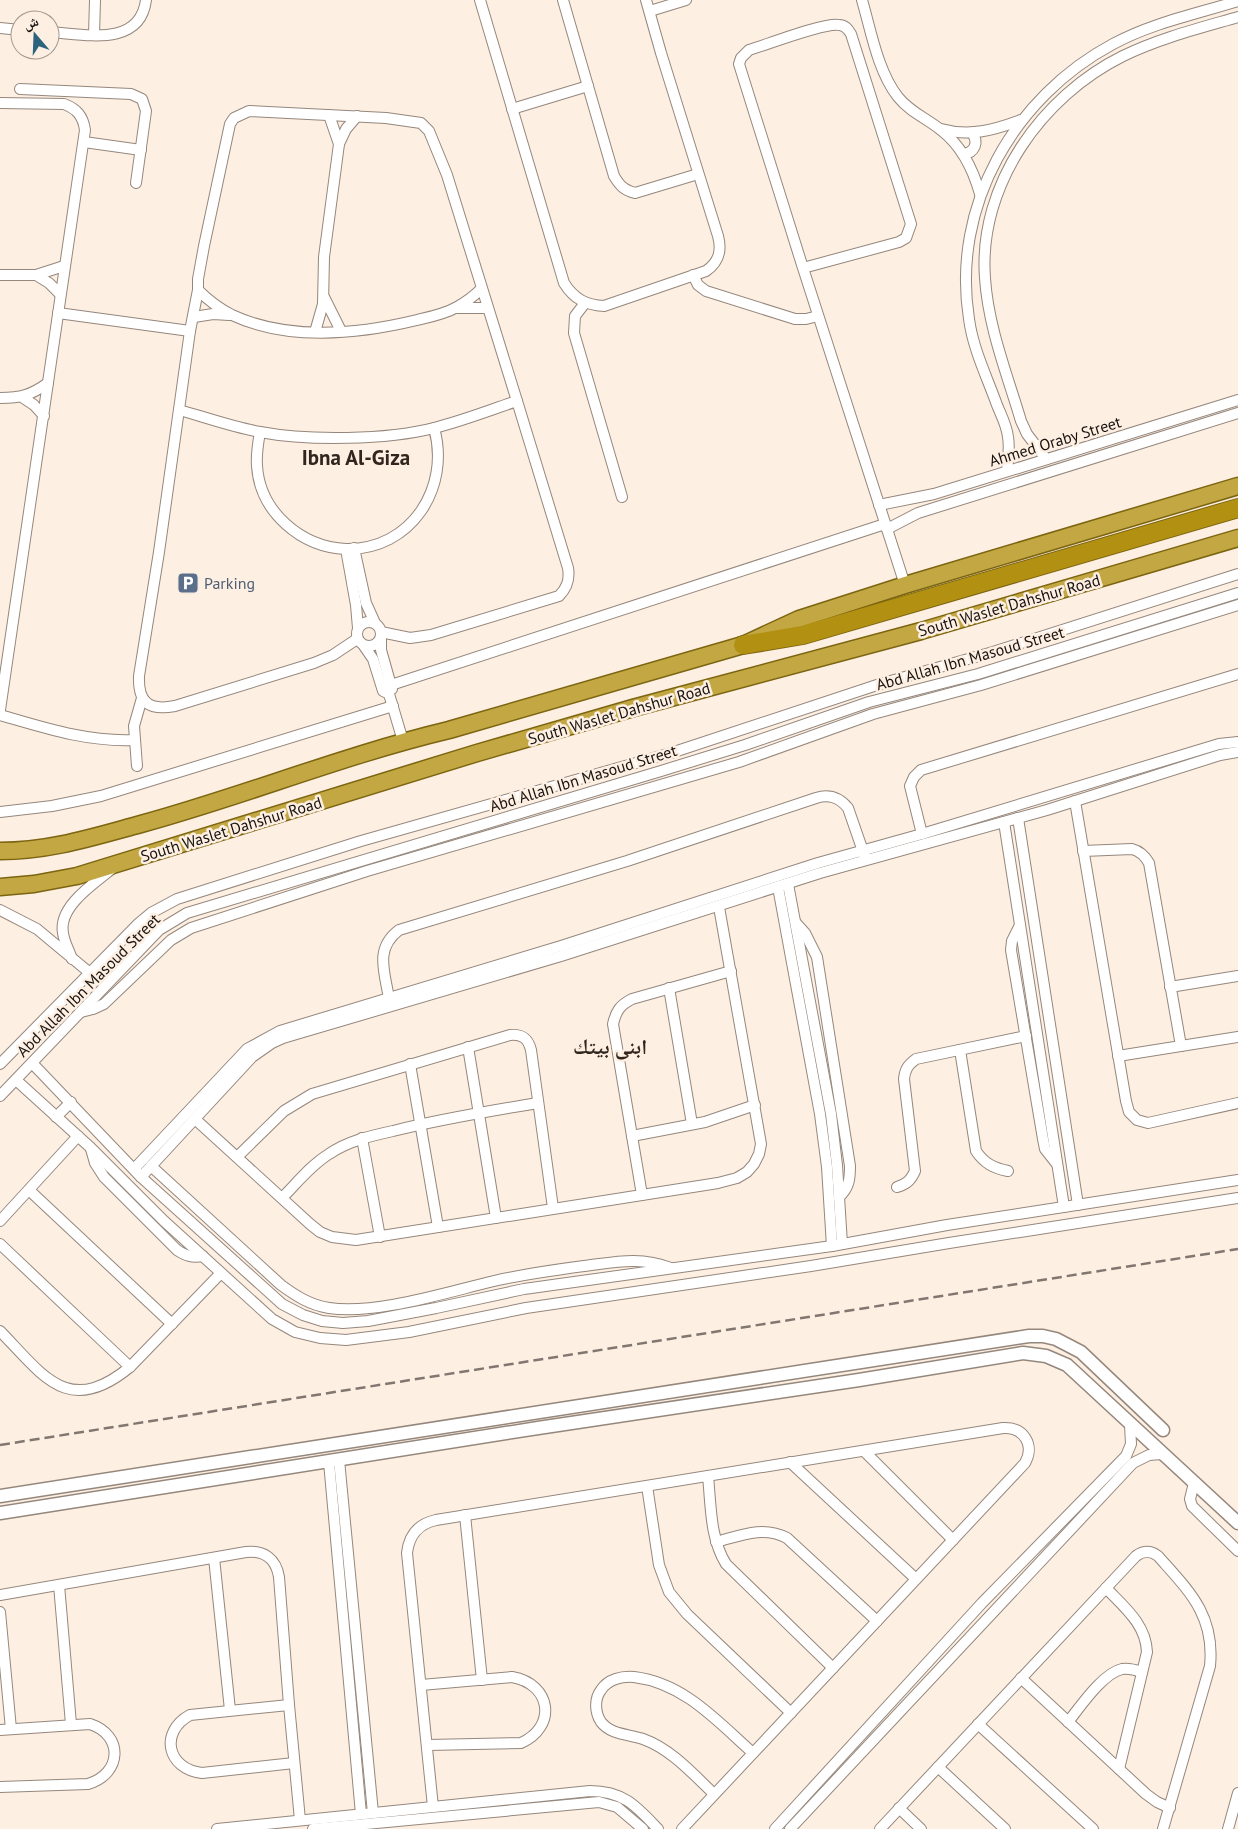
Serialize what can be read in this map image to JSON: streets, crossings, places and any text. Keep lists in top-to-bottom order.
{
  "streets": {
    "highway": ["South Waslet Dahshur Road"],
    "street": ["Ahmed Oraby Street", "Abd Allah Ibn Masoud Street"]
  },
  "districts": ["Ibna Al-Giza", "ابنى بيتك"],
  "places": {
    "parking": ["Parking"]
  },
  "north": "top"
}
